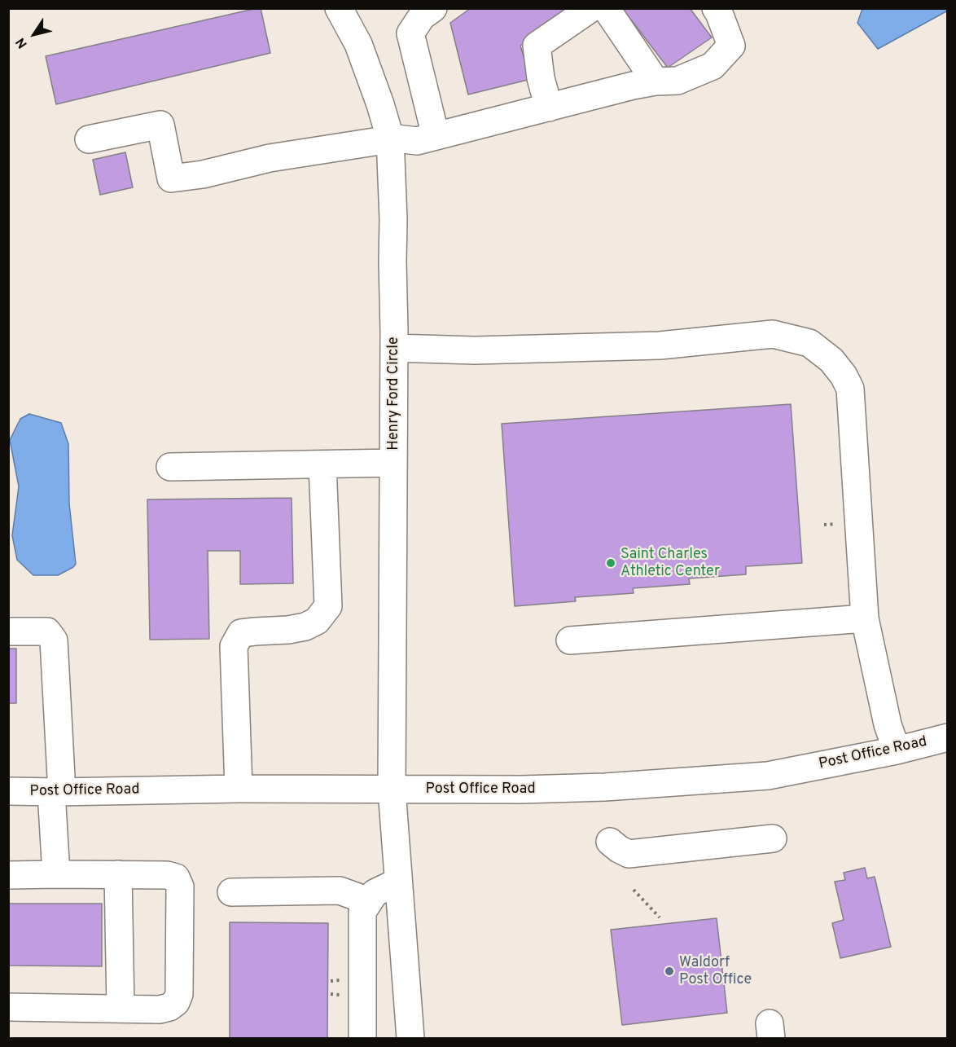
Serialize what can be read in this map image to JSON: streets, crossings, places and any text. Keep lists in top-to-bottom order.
{
  "streets": {
    "street": ["Henry Ford Circle", "Post Office Road"]
  },
  "crossings": [
    ["Henry Ford Circle", "Post Office Road"]
  ],
  "places": ["Saint Charles Athletic Center", "Waldorf Post Office"],
  "north": "bottom left"
}
